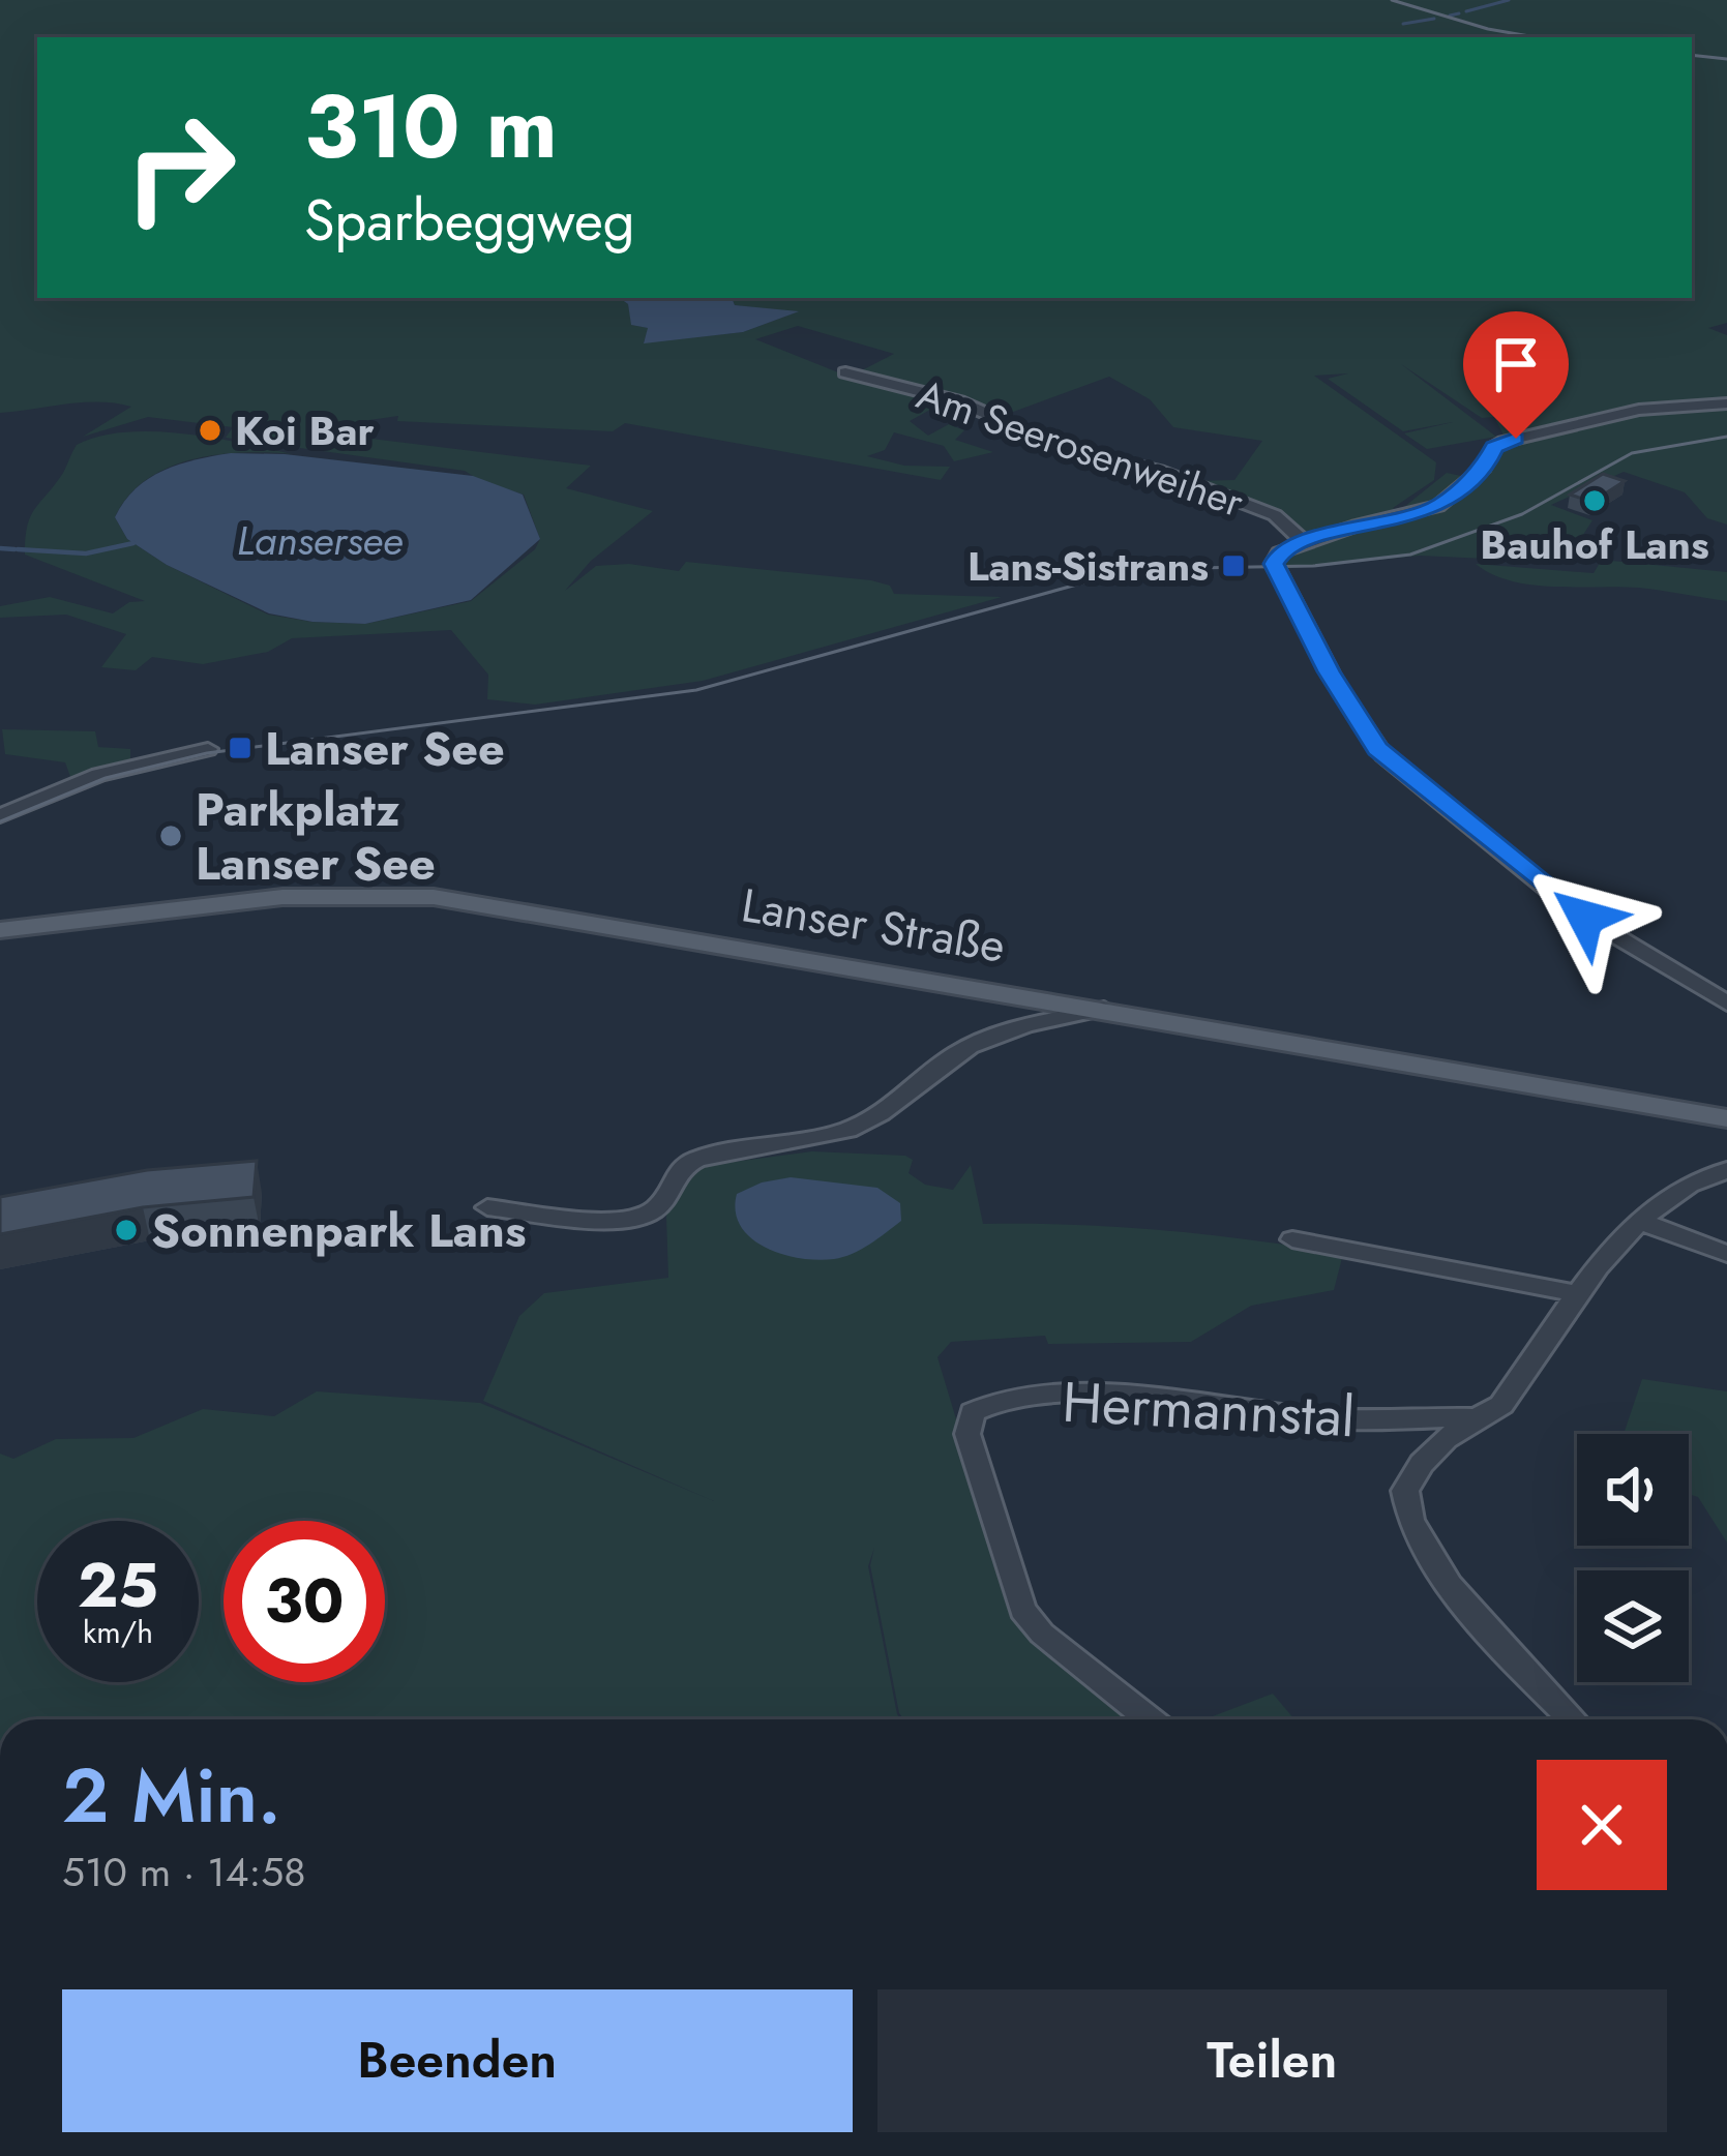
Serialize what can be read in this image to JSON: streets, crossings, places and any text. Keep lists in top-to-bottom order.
{
  "streets": {
    "main road": ["Lanser Straße"],
    "street": ["Am Seerosenweiher", "Hermannstal"]
  },
  "water": ["Lansersee"],
  "places": {
    "other": [
      "Koi Bar",
      "Bauhof Lans",
      "Parkplatz Lanser See",
      "Sonnenpark Lans"
    ],
    "transit": ["Lans-Sistrans", "Lanser See"]
  },
  "page": {
    "turn": ["310 m", "Sparbeggweg"],
    "speed": "25 km/h",
    "limit": "30",
    "heading": ["2 Min.", "510 m · 14:58"],
    "buttons": ["Beenden", "Teilen"]
  }
}
